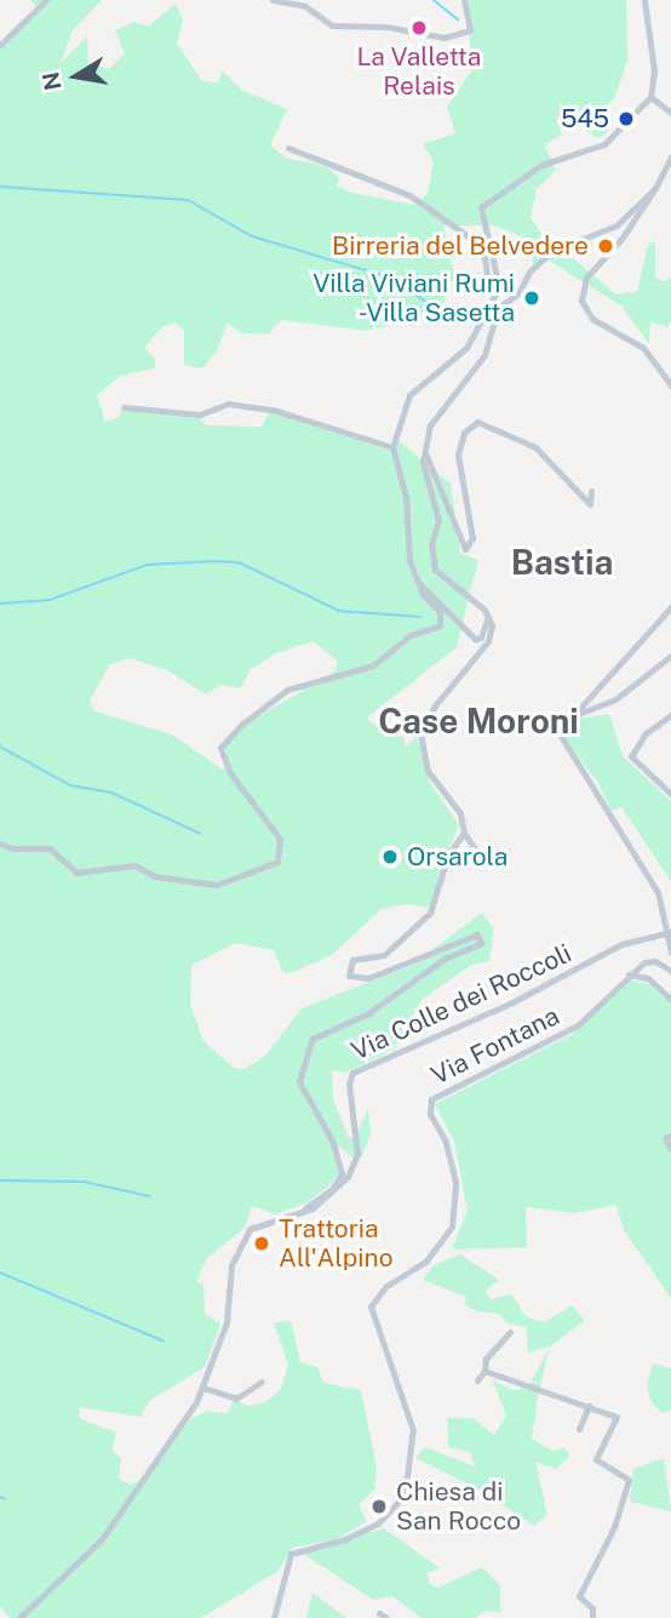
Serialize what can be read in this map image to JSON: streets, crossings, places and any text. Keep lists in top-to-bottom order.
{
  "streets": {
    "street": ["Via Colle dei Roccoli", "Via Fontana"]
  },
  "districts": ["Bastia", "Case Moroni"],
  "places": [
    "La Valletta Relais",
    "545",
    "Birreria del Belvedere",
    "Villa Viviani Rumi -Villa Sasetta",
    "Orsarola",
    "Trattoria All'Alpino",
    "Chiesa di San Rocco"
  ],
  "north": "left"
}
